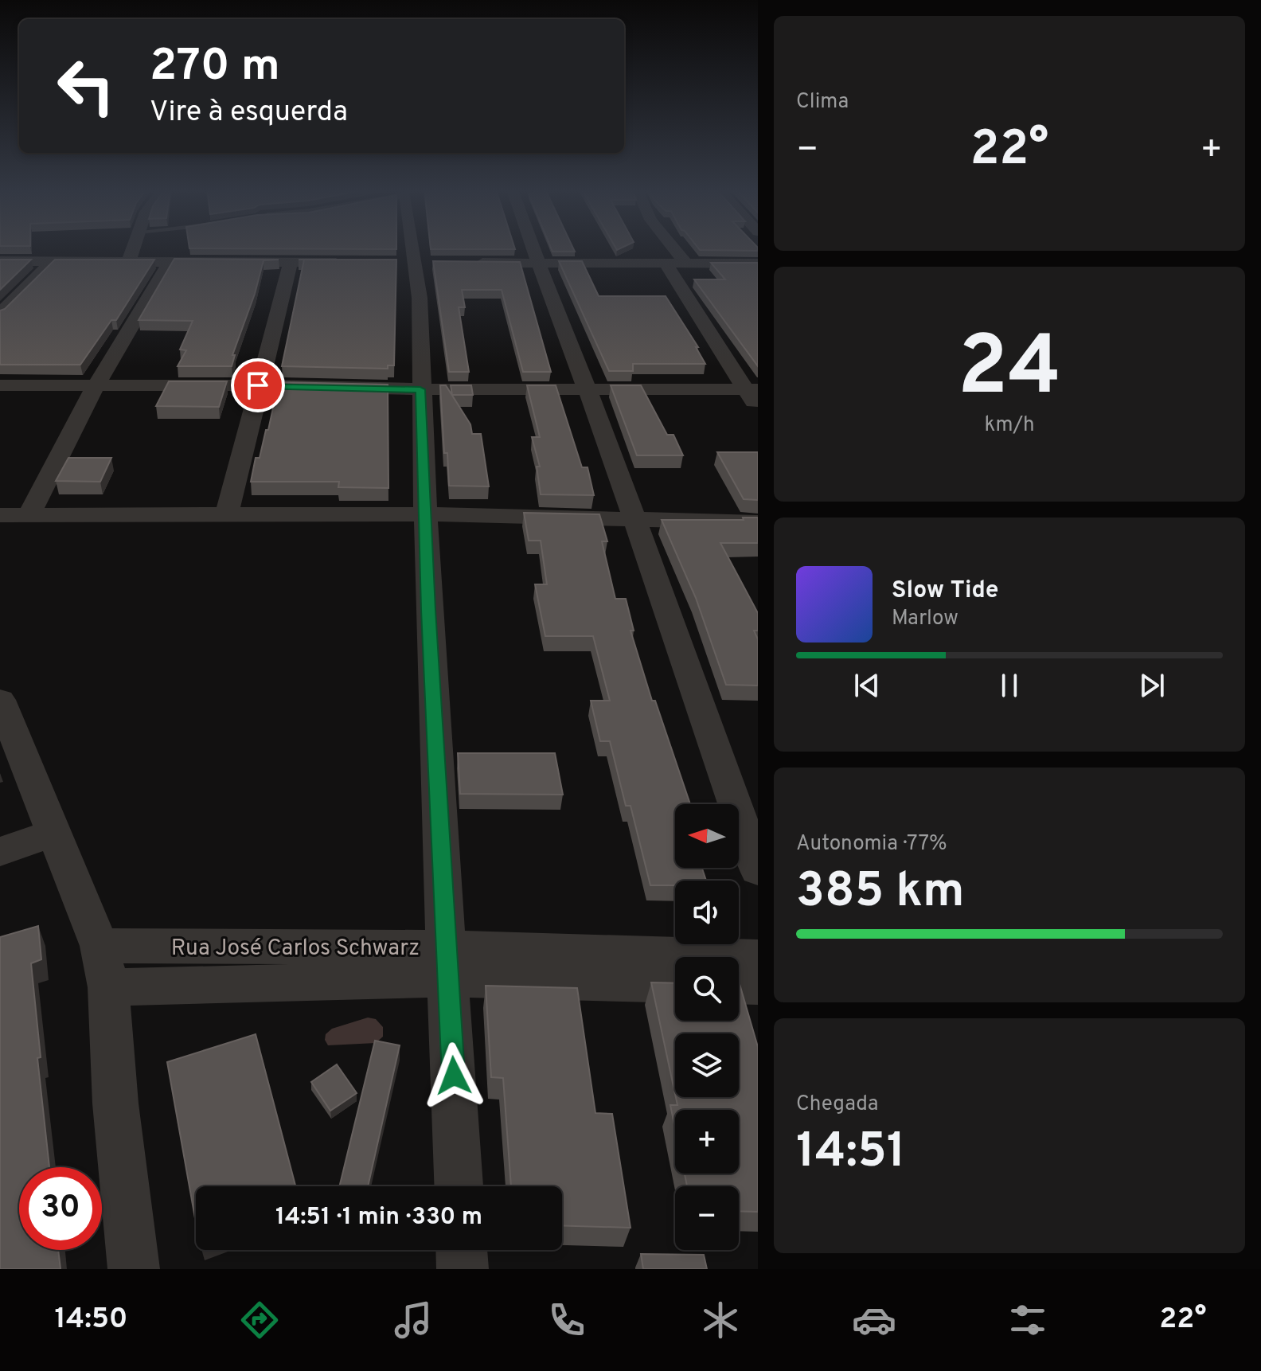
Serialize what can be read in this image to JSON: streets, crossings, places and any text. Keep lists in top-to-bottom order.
{
  "streets": {
    "street": ["Rua José Carlos Schwarz"]
  },
  "north": "left",
  "page": {
    "tile": [
      "Clima",
      ["24", "km/h"],
      ["Autonomia · 77%", "385 km"],
      ["Chegada", "14:51"]
    ],
    "turn": ["270 m", "Vire à esquerda"],
    "heat": ["−", "22°", "+"],
    "song": ["Slow Tide", "Marlow"],
    "map_buttons": ["+", "−"],
    "limit": "30",
    "trip": "14:51 · 1 min · 330 m",
    "tabs": ["14:50", "22°"]
  }
}
